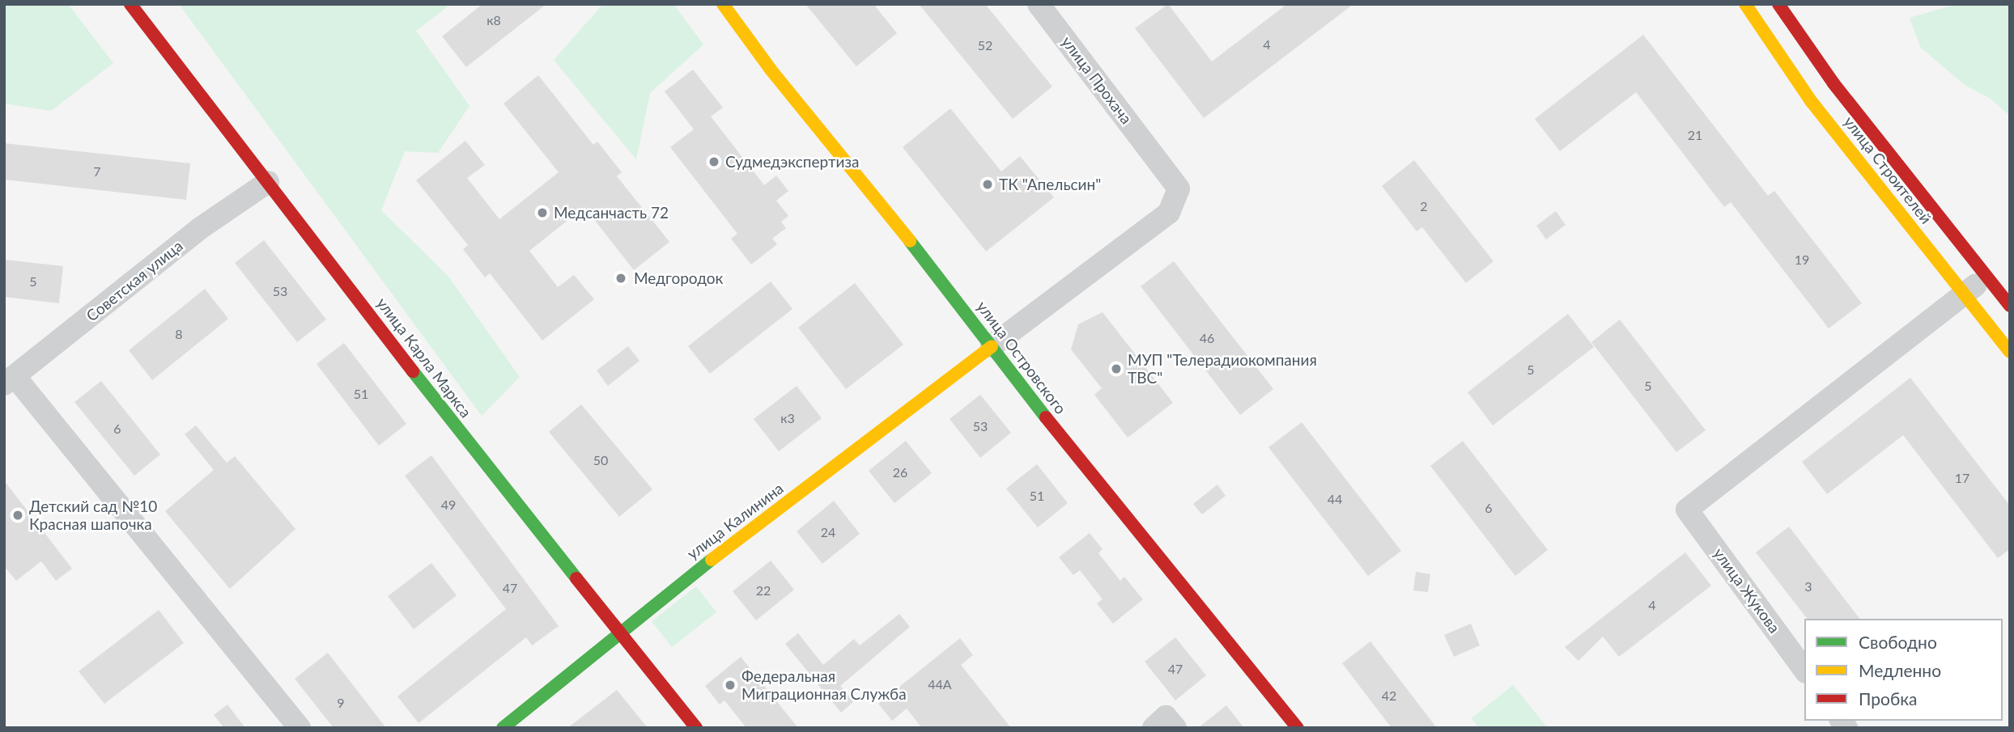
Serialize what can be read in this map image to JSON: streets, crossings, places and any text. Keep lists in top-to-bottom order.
{
  "streets": {
    "street": [
      "улица Прохача",
      "улица Строителей",
      "Советская улица",
      "улица Карла Маркса",
      "улица Островского",
      "улица Калинина",
      "улица Жукова"
    ]
  },
  "crossings": [
    ["улица Прохача", "улица Островского"],
    ["улица Прохача", "улица Калинина"],
    ["улица Строителей", "улица Жукова"],
    ["Советская улица", "улица Карла Маркса"],
    ["улица Карла Маркса", "улица Калинина"],
    ["улица Островского", "улица Калинина"]
  ],
  "places": [
    "Судмедэкспертиза",
    "ТК \"Апельсин\"",
    "Медсанчасть 72",
    "Медгородок",
    "МУП \"Телерадиокомпания ТВС\"",
    "Детский сад №10 Красная шапочка",
    "Федеральная Миграционная Служба"
  ],
  "house_numbers": [
    "к8",
    "4",
    "52",
    "21",
    "7",
    "2",
    "19",
    "5",
    "53",
    "8",
    "46",
    "5",
    "5",
    "51",
    "к3",
    "53",
    "6",
    "50",
    "26",
    "17",
    "51",
    "44",
    "49",
    "6",
    "24",
    "3",
    "47",
    "22",
    "4",
    "47",
    "44А",
    "42",
    "9"
  ],
  "legend": ["Свободно", "Медленно", "Пробка"]
}
